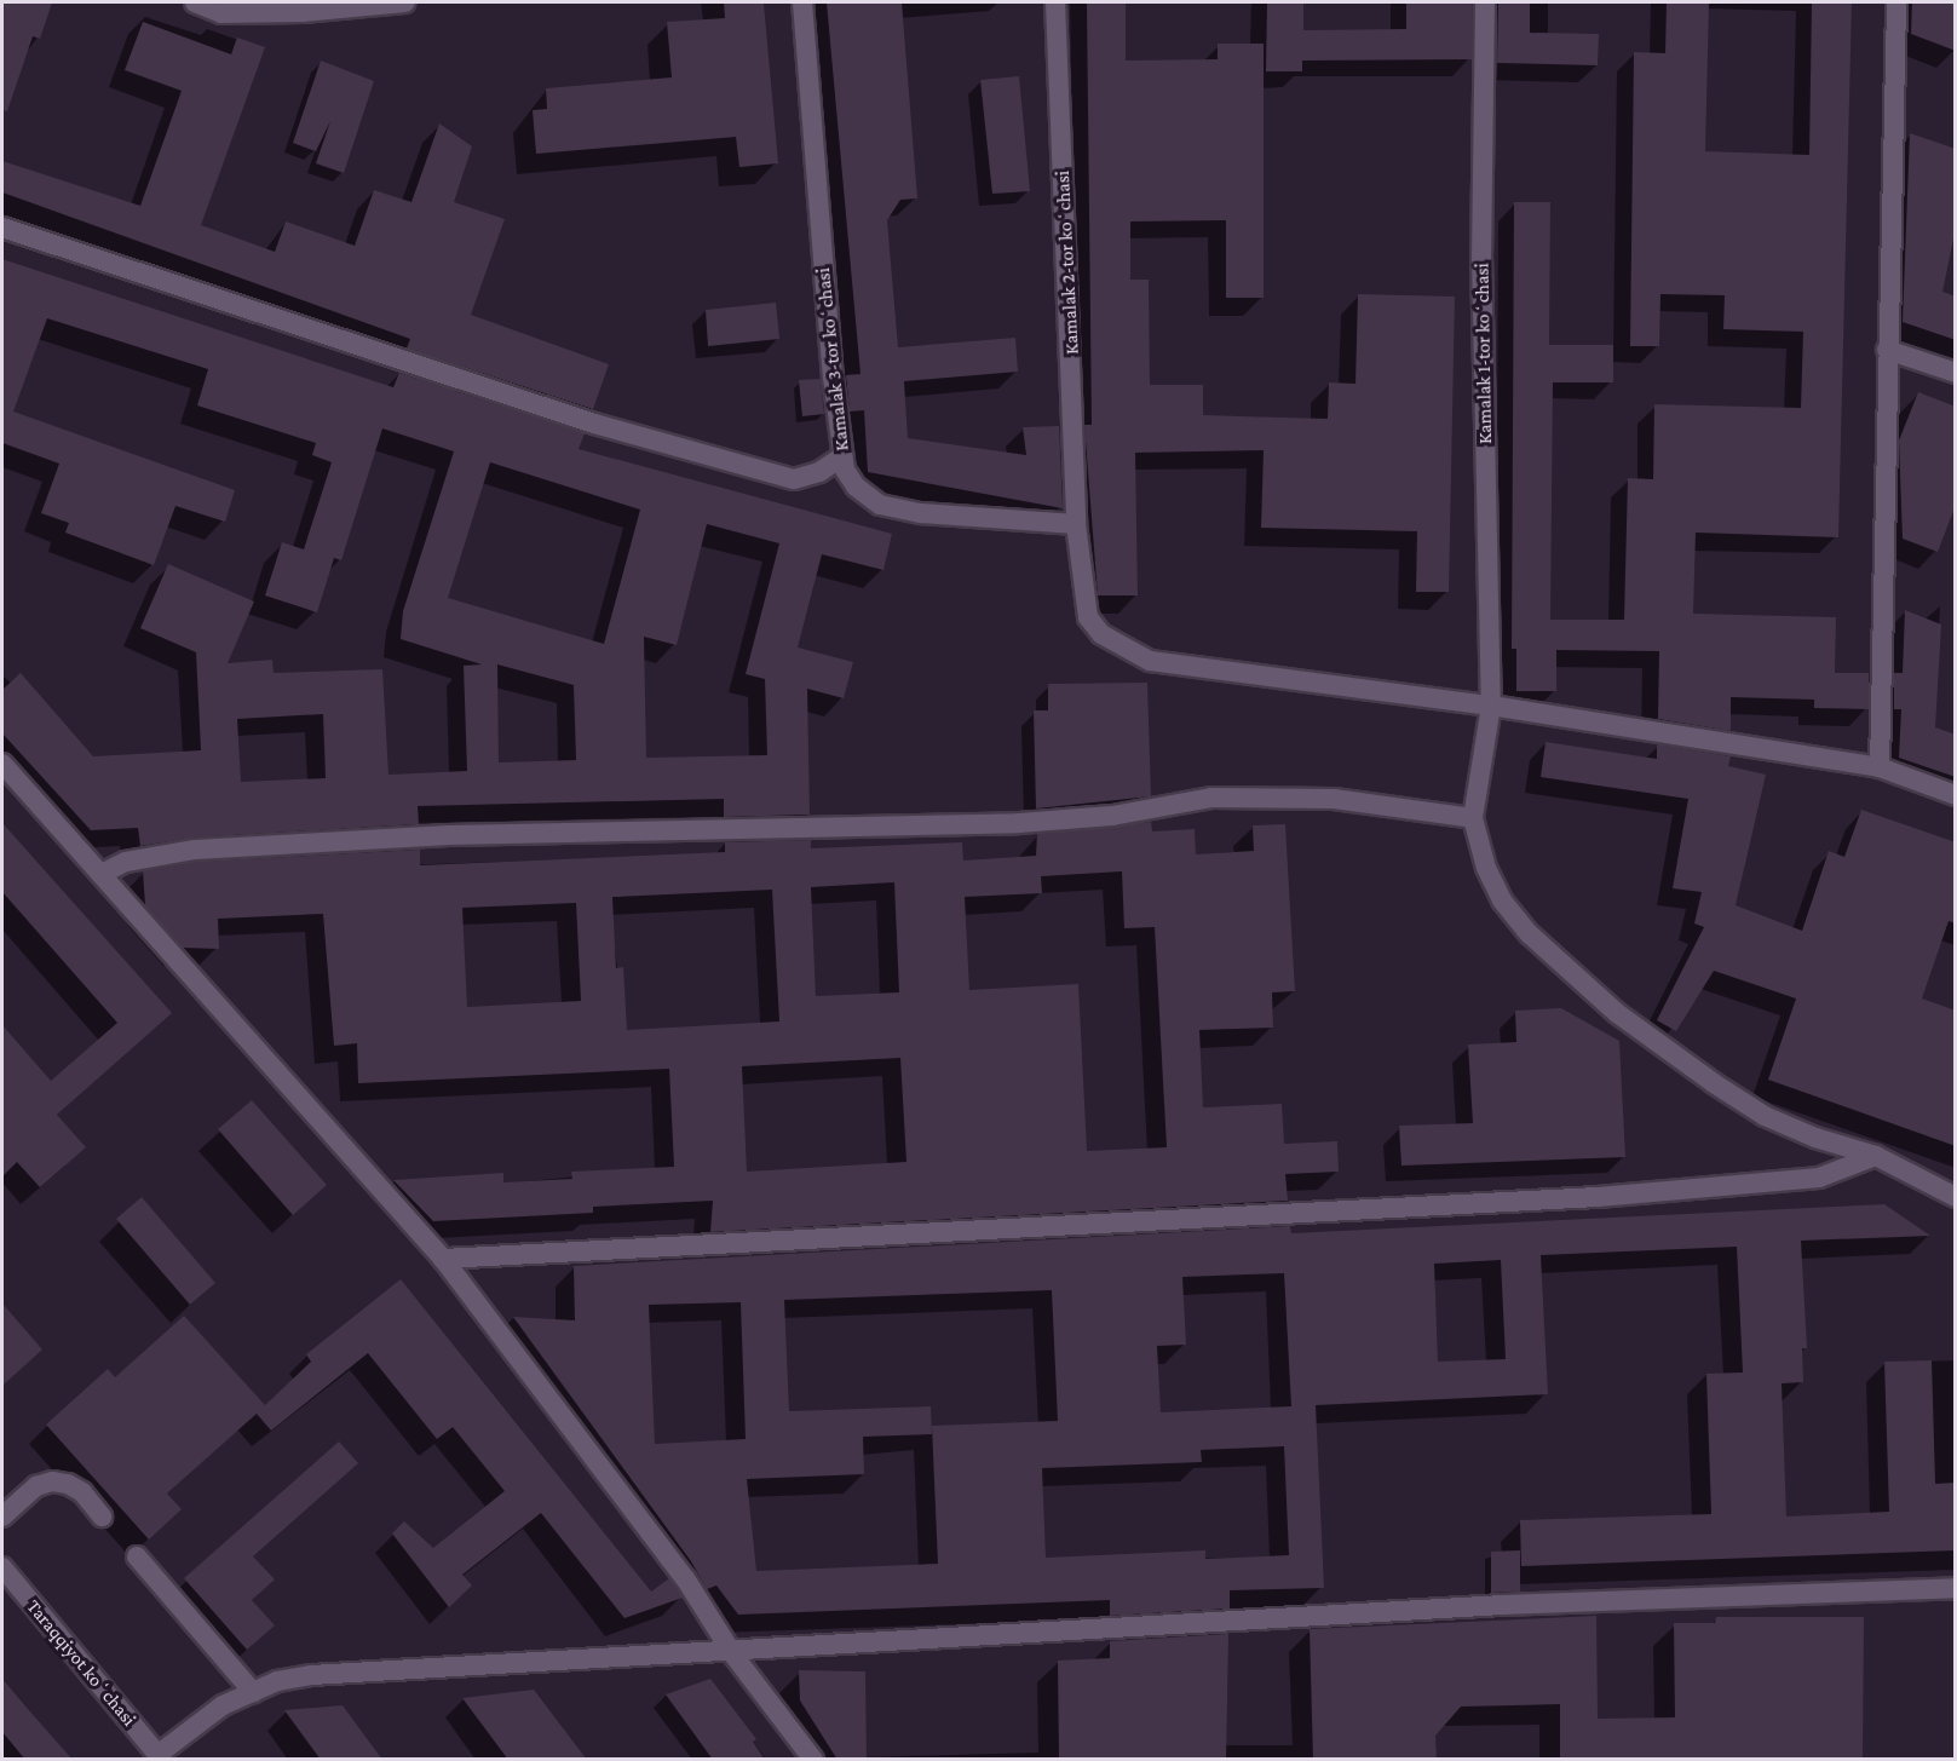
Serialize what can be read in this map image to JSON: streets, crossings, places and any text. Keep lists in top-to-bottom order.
{
  "streets": {
    "street": [
      "Kamalak 2-tor koʻchasi",
      "Kamalak 1-tor koʻchasi",
      "Kamalak 3-tor koʻchasi",
      "Taraqqiyot koʻchasi"
    ]
  },
  "crossings": [
    ["Kamalak 2-tor koʻchasi", "Kamalak 1-tor koʻchasi"],
    ["Kamalak 2-tor koʻchasi", "Kamalak 3-tor koʻchasi"]
  ]
}
